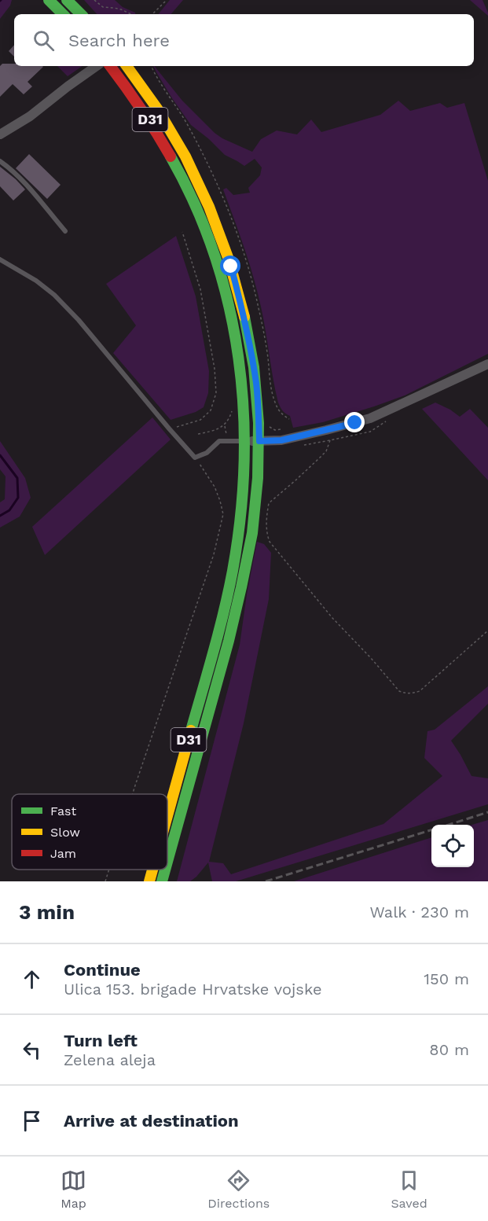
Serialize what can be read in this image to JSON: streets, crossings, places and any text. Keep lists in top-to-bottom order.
{
  "streets": {
    "main road": ["D31"]
  },
  "legend": ["Fast", "Slow", "Jam"],
  "page": {
    "search": "Search here",
    "heading": ["3 min", "Walk · 230 m"],
    "list": [
      ["Continue", "Ulica 153. brigade Hrvatske vojske", "150 m"],
      ["Turn left", "Zelena aleja", "80 m"],
      "Arrive at destination"
    ],
    "nav": ["Map", "Directions", "Saved"]
  }
}
